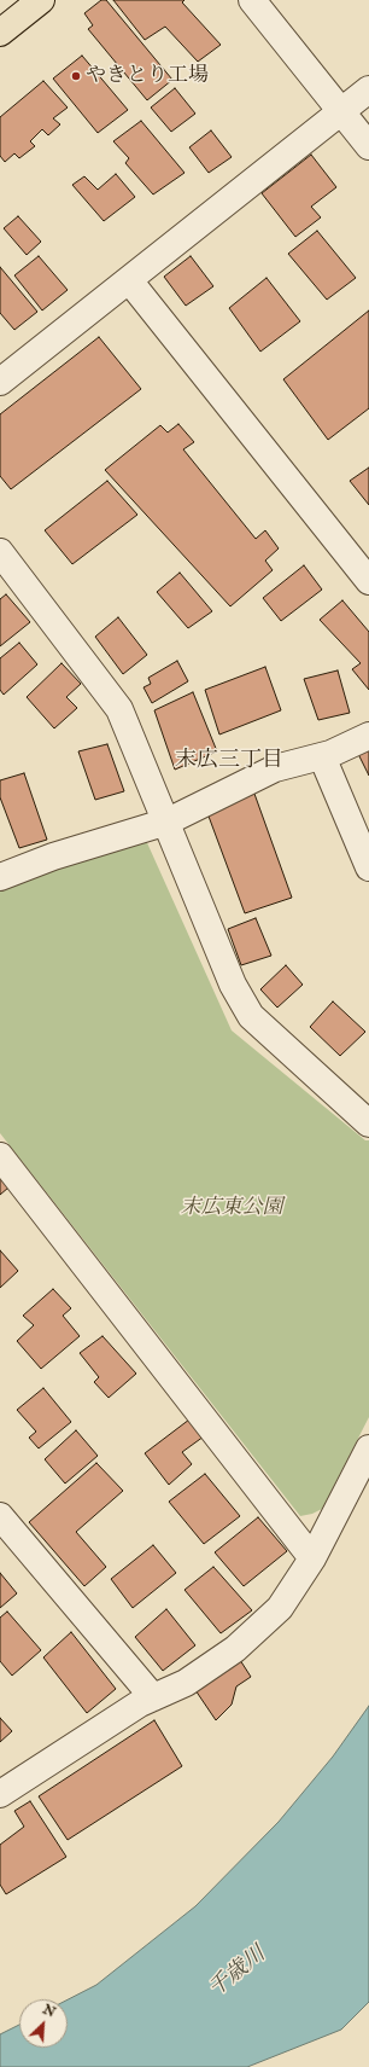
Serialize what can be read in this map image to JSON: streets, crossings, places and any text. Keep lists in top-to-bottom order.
{
  "districts": ["末広三丁目"],
  "water": ["千歳川"],
  "parks": ["末広東公園"],
  "places": ["やきとり工場"],
  "north": "top right"
}
